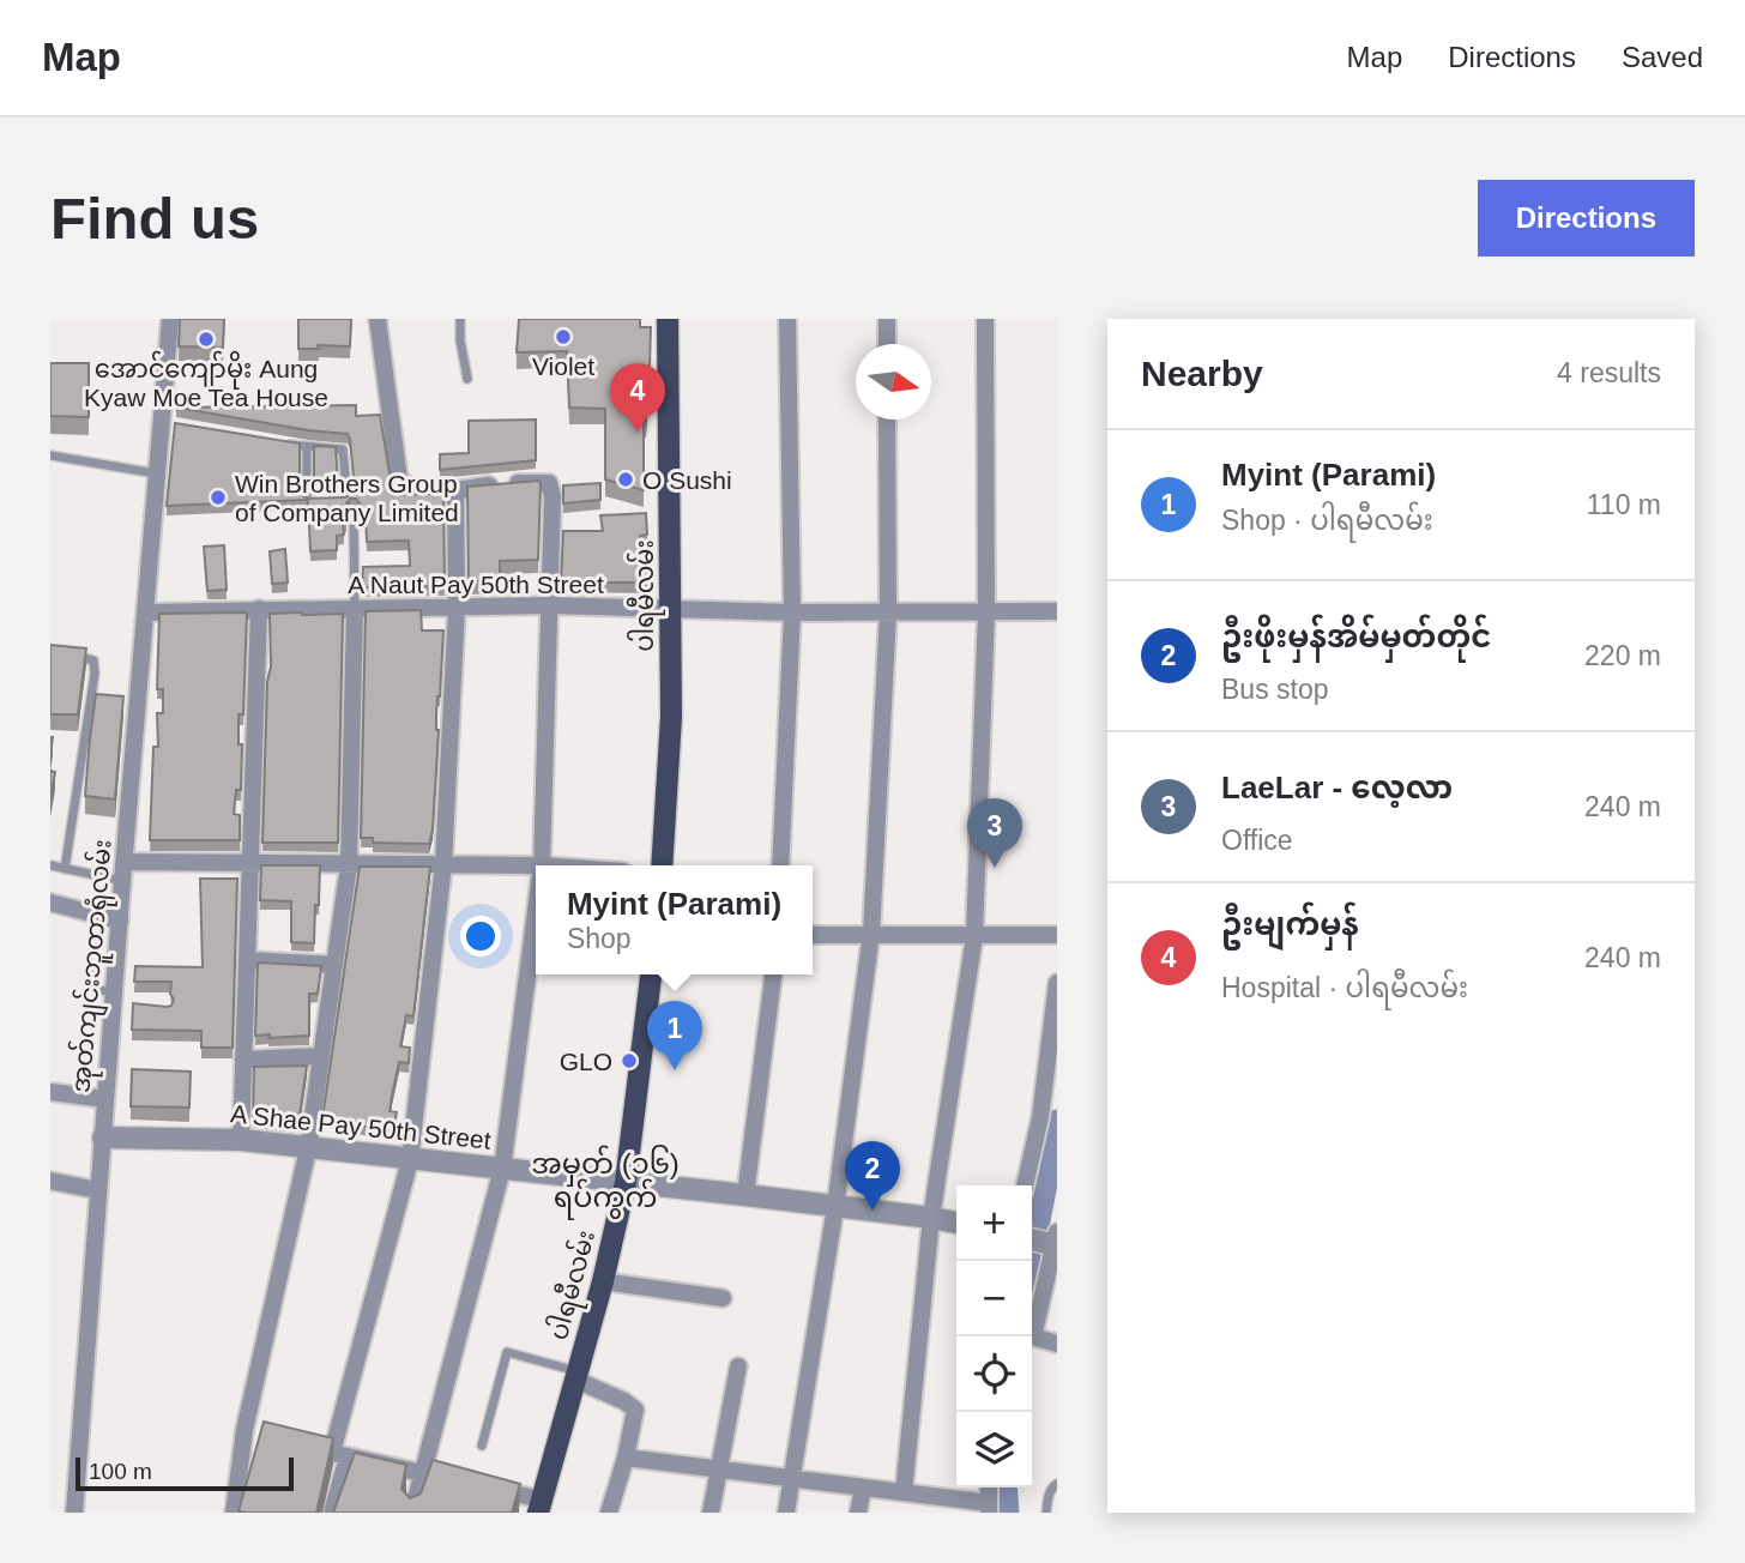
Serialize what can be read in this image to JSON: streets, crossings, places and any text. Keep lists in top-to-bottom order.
{
  "streets": {
    "main road": ["ပါရမီလမ်း"],
    "street": ["A Naut Pay 50th Street", "အုတ်ကျင်းဘူတာရုံလမ်း", "A Shae Pay 50th Street"]
  },
  "crossings": [
    ["A Naut Pay 50th Street", "ပါရမီလမ်း"],
    ["A Naut Pay 50th Street", "အုတ်ကျင်းဘူတာရုံလမ်း"],
    ["ပါရမီလမ်း", "A Shae Pay 50th Street"],
    ["အုတ်ကျင်းဘူတာရုံလမ်း", "A Shae Pay 50th Street"]
  ],
  "districts": ["အမှတ် (၁၆) ရပ်ကွက်"],
  "places": [
    "Violet",
    "အောင်ကျော်မိုး Aung Kyaw Moe Tea House",
    "O Sushi",
    "Win Brothers Group of Company Limited",
    "GLO"
  ],
  "scale_bar": "100 m",
  "north": "right",
  "page": {
    "header": "Map",
    "nav": ["Map", "Directions", "Saved"],
    "buttons": "Directions",
    "title": "Find us",
    "heading": ["Nearby", "4 results"],
    "pins": [
      "4",
      "3",
      "1",
      "2"
    ],
    "list": [
      {
        "mark": "1",
        "name": "Myint (Parami)",
        "note": "Shop · ပါရမီလမ်း",
        "value": "110 m"
      },
      {
        "mark": "2",
        "name": "ဦးဖိုးမှန်အိမ်မှတ်တိုင်",
        "note": "Bus stop",
        "value": "220 m"
      },
      {
        "mark": "3",
        "name": "LaeLar - လေ့လာ",
        "note": "Office",
        "value": "240 m"
      },
      {
        "mark": "4",
        "name": "ဦးမျက်မှန်",
        "note": "Hospital · ပါရမီလမ်း",
        "value": "240 m"
      }
    ],
    "popup": ["Myint (Parami)", "Shop"],
    "map_buttons": ["+", "−"],
    "scale": "100 m"
  }
}
